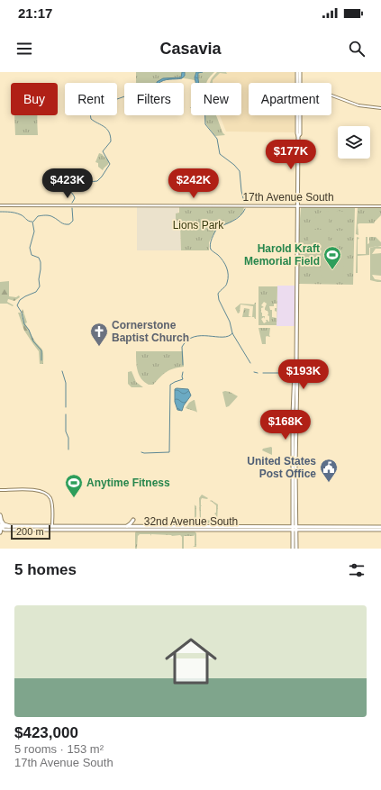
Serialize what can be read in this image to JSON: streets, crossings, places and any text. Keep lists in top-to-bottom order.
{
  "streets": {
    "main road": ["32nd Avenue South"],
    "street": ["17th Avenue South"]
  },
  "parks": ["Lions Park"],
  "places": {
    "sports": ["Harold Kraft Memorial Field", "Anytime Fitness"],
    "church": ["Cornerstone Baptist Church"],
    "public building": ["United States Post Office"]
  },
  "scale_bar": "200 m",
  "page": {
    "status": "21:17",
    "header": "Casavia",
    "chip": [
      "Buy",
      "Rent",
      "Filters",
      "New",
      "Apartment"
    ],
    "price": [
      "$177K",
      "$423K",
      "$242K",
      "$193K",
      "$168K"
    ],
    "scale": "200 m",
    "heading": "5 homes",
    "list": [
      {
        "name": "$423,000",
        "note": "5 rooms · 153 m² · 17th Avenue South"
      }
    ]
  }
}
